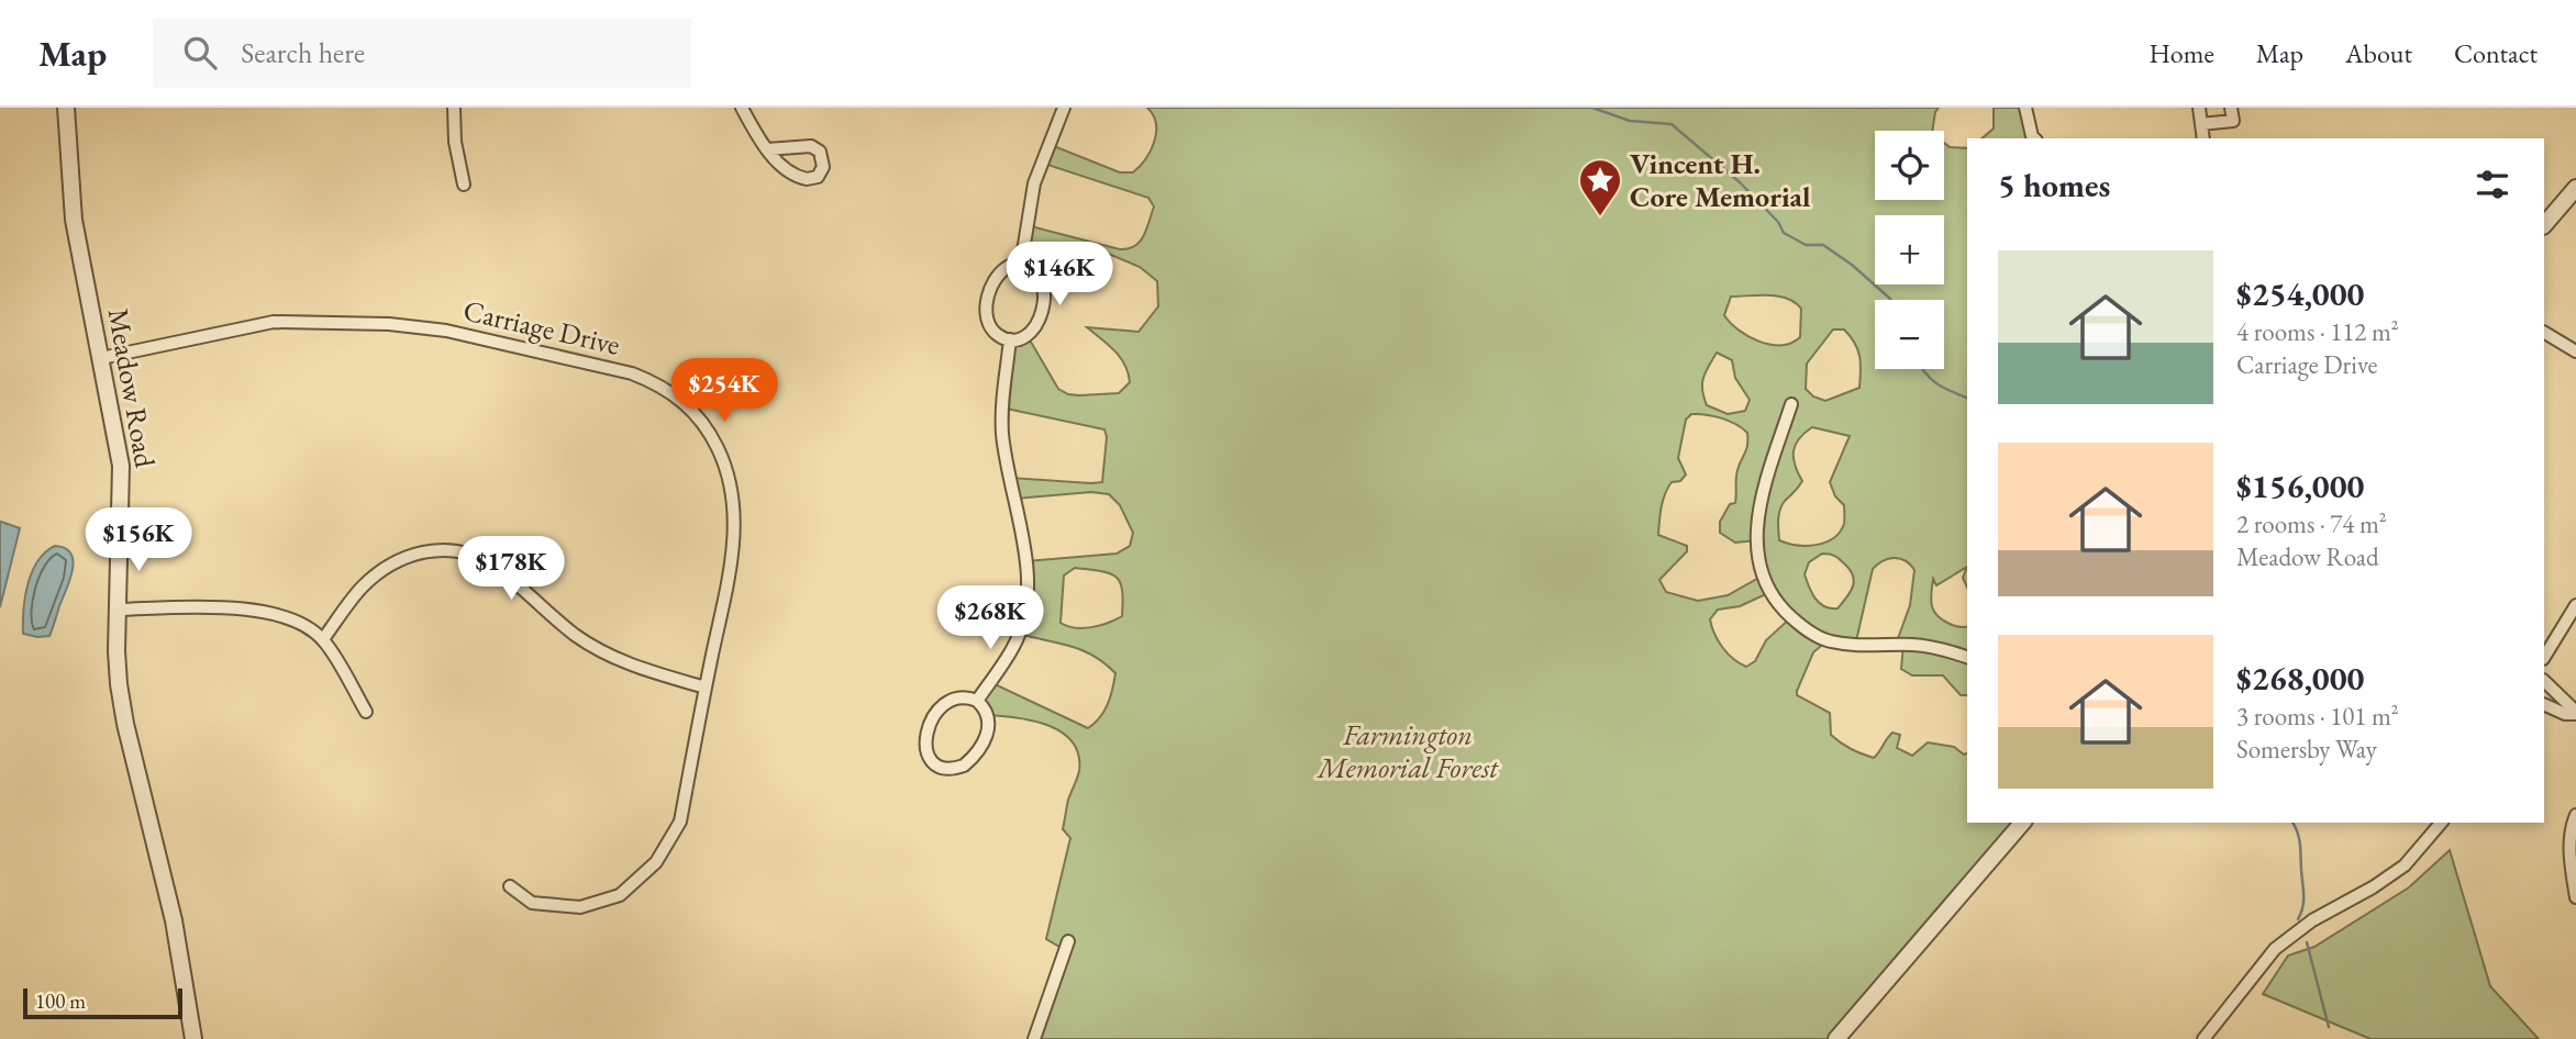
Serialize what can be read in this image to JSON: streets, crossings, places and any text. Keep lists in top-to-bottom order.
{
  "streets": {
    "street": ["Carriage Drive", "Meadow Road"]
  },
  "crossings": [
    ["Carriage Drive", "Meadow Road"]
  ],
  "parks": ["Farmington Memorial Forest"],
  "places": {
    "place": ["Vincent H. Core Memorial"]
  },
  "scale_bar": "100 m",
  "page": {
    "header": "Map",
    "search": "Search here",
    "nav": [
      "Home",
      "Map",
      "About",
      "Contact"
    ],
    "map_buttons": ["+", "−"],
    "heading": "5 homes",
    "list": [
      {
        "name": "$254,000",
        "note": "4 rooms · 112 m² · Carriage Drive"
      },
      {
        "name": "$156,000",
        "note": "2 rooms · 74 m² · Meadow Road"
      },
      {
        "name": "$268,000",
        "note": "3 rooms · 101 m² · Somersby Way"
      }
    ],
    "price": [
      "$146K",
      "$254K",
      "$156K",
      "$178K",
      "$268K"
    ],
    "scale": "100 m"
  }
}
